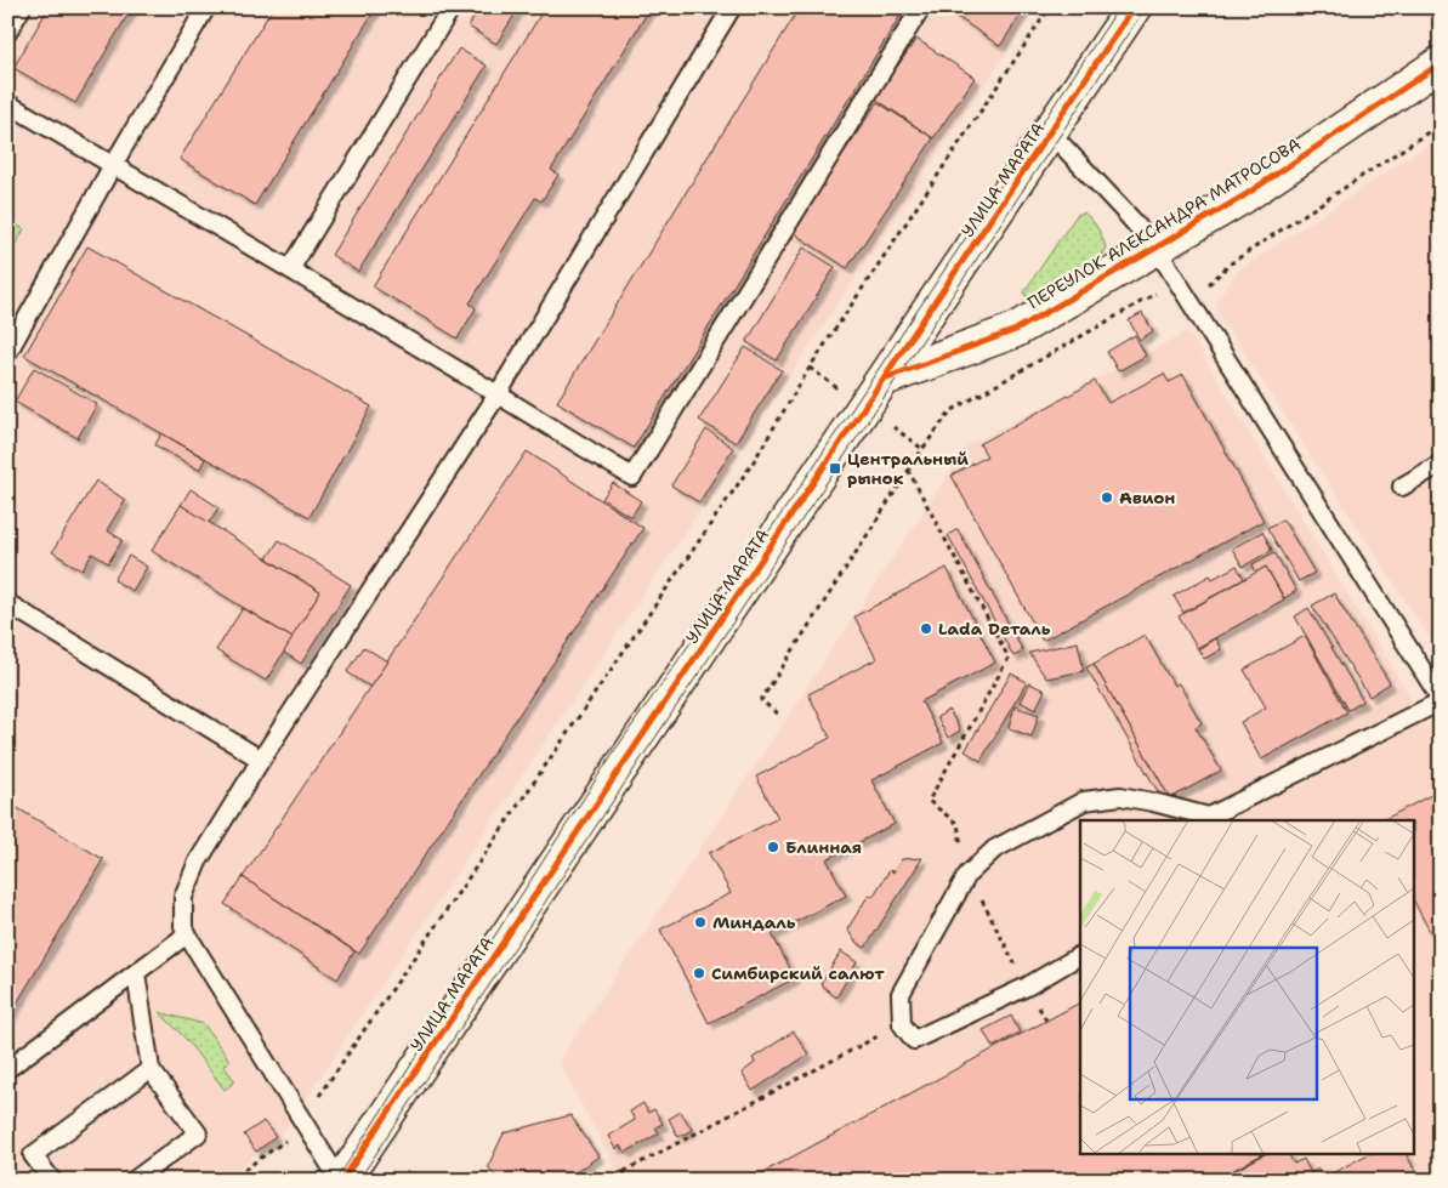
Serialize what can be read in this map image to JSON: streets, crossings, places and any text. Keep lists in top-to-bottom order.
{
  "streets": {
    "street": ["УЛИЦА МАРАТА", "ПЕРЕУЛОК АЛЕКСАНДРА МАТРОСОВА"]
  },
  "crossings": [
    ["УЛИЦА МАРАТА", "ПЕРЕУЛОК АЛЕКСАНДРА МАТРОСОВА"]
  ],
  "places": {
    "transit": ["Центральный рынок"],
    "other": [
      "Авион",
      "Lada Dеталь",
      "Блинная",
      "Миндаль",
      "Симбирский салют"
    ]
  }
}
